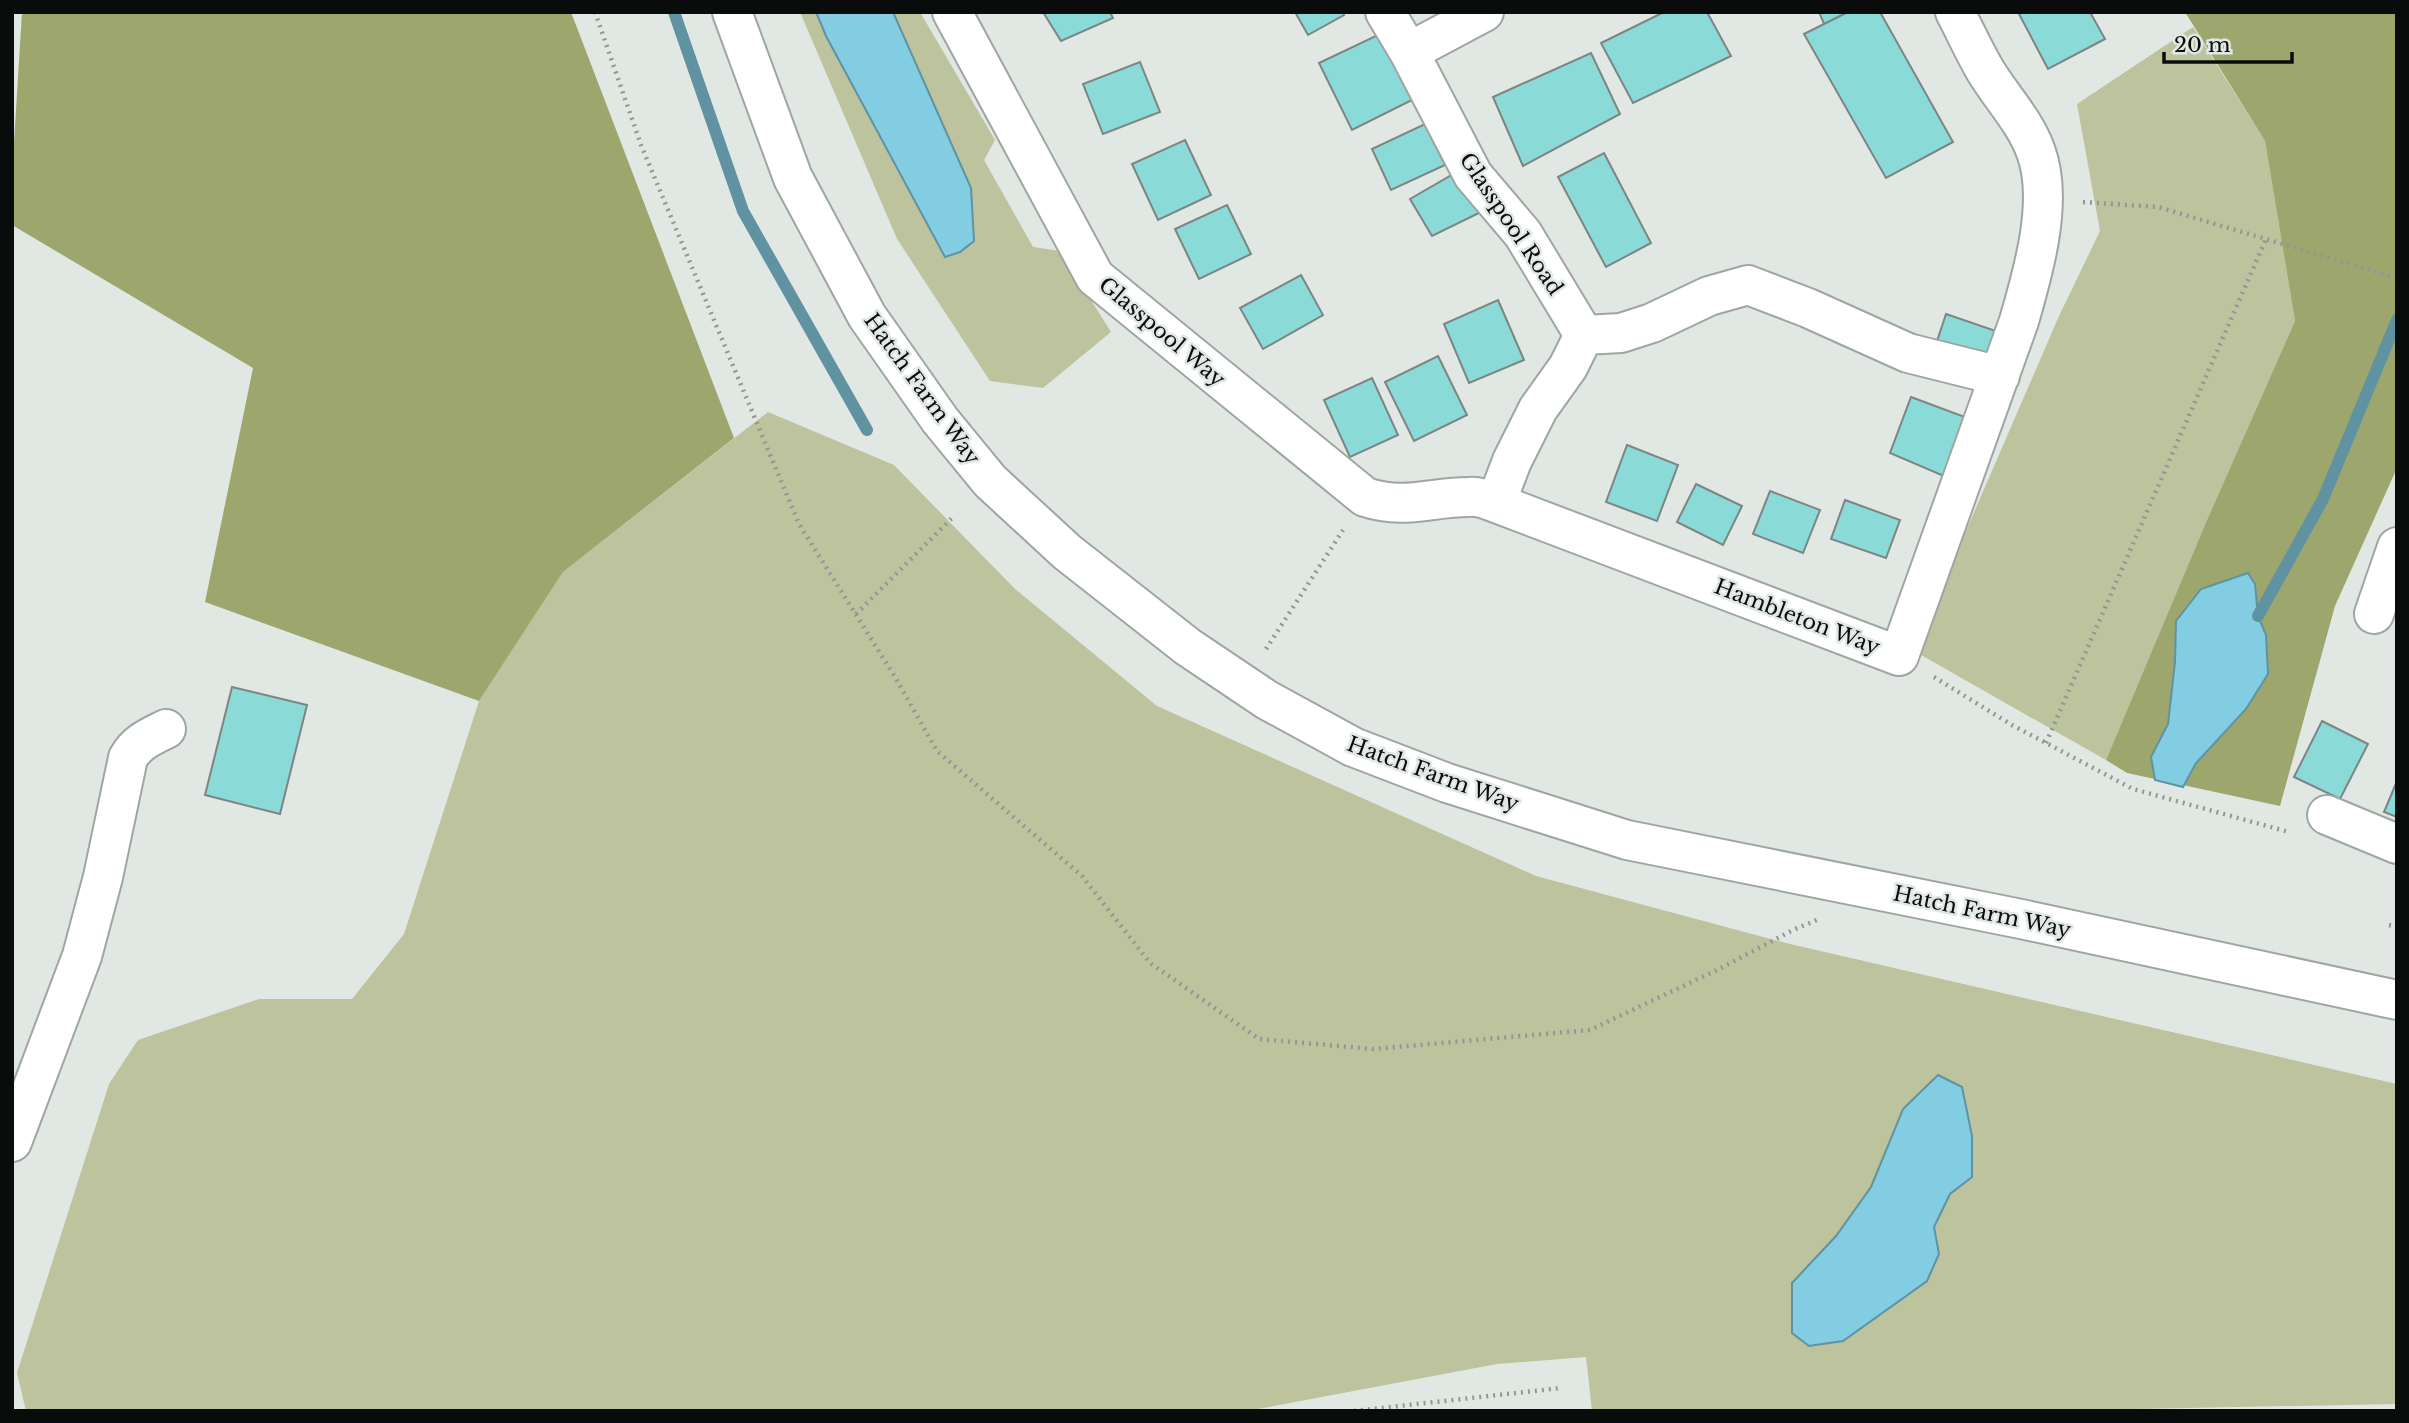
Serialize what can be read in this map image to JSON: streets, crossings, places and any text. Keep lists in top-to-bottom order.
{
  "streets": {
    "street": [
      "Glasspool Road",
      "Glasspool Way",
      "Hatch Farm Way",
      "Hambleton Way"
    ]
  },
  "scale_bar": "20 m"
}
